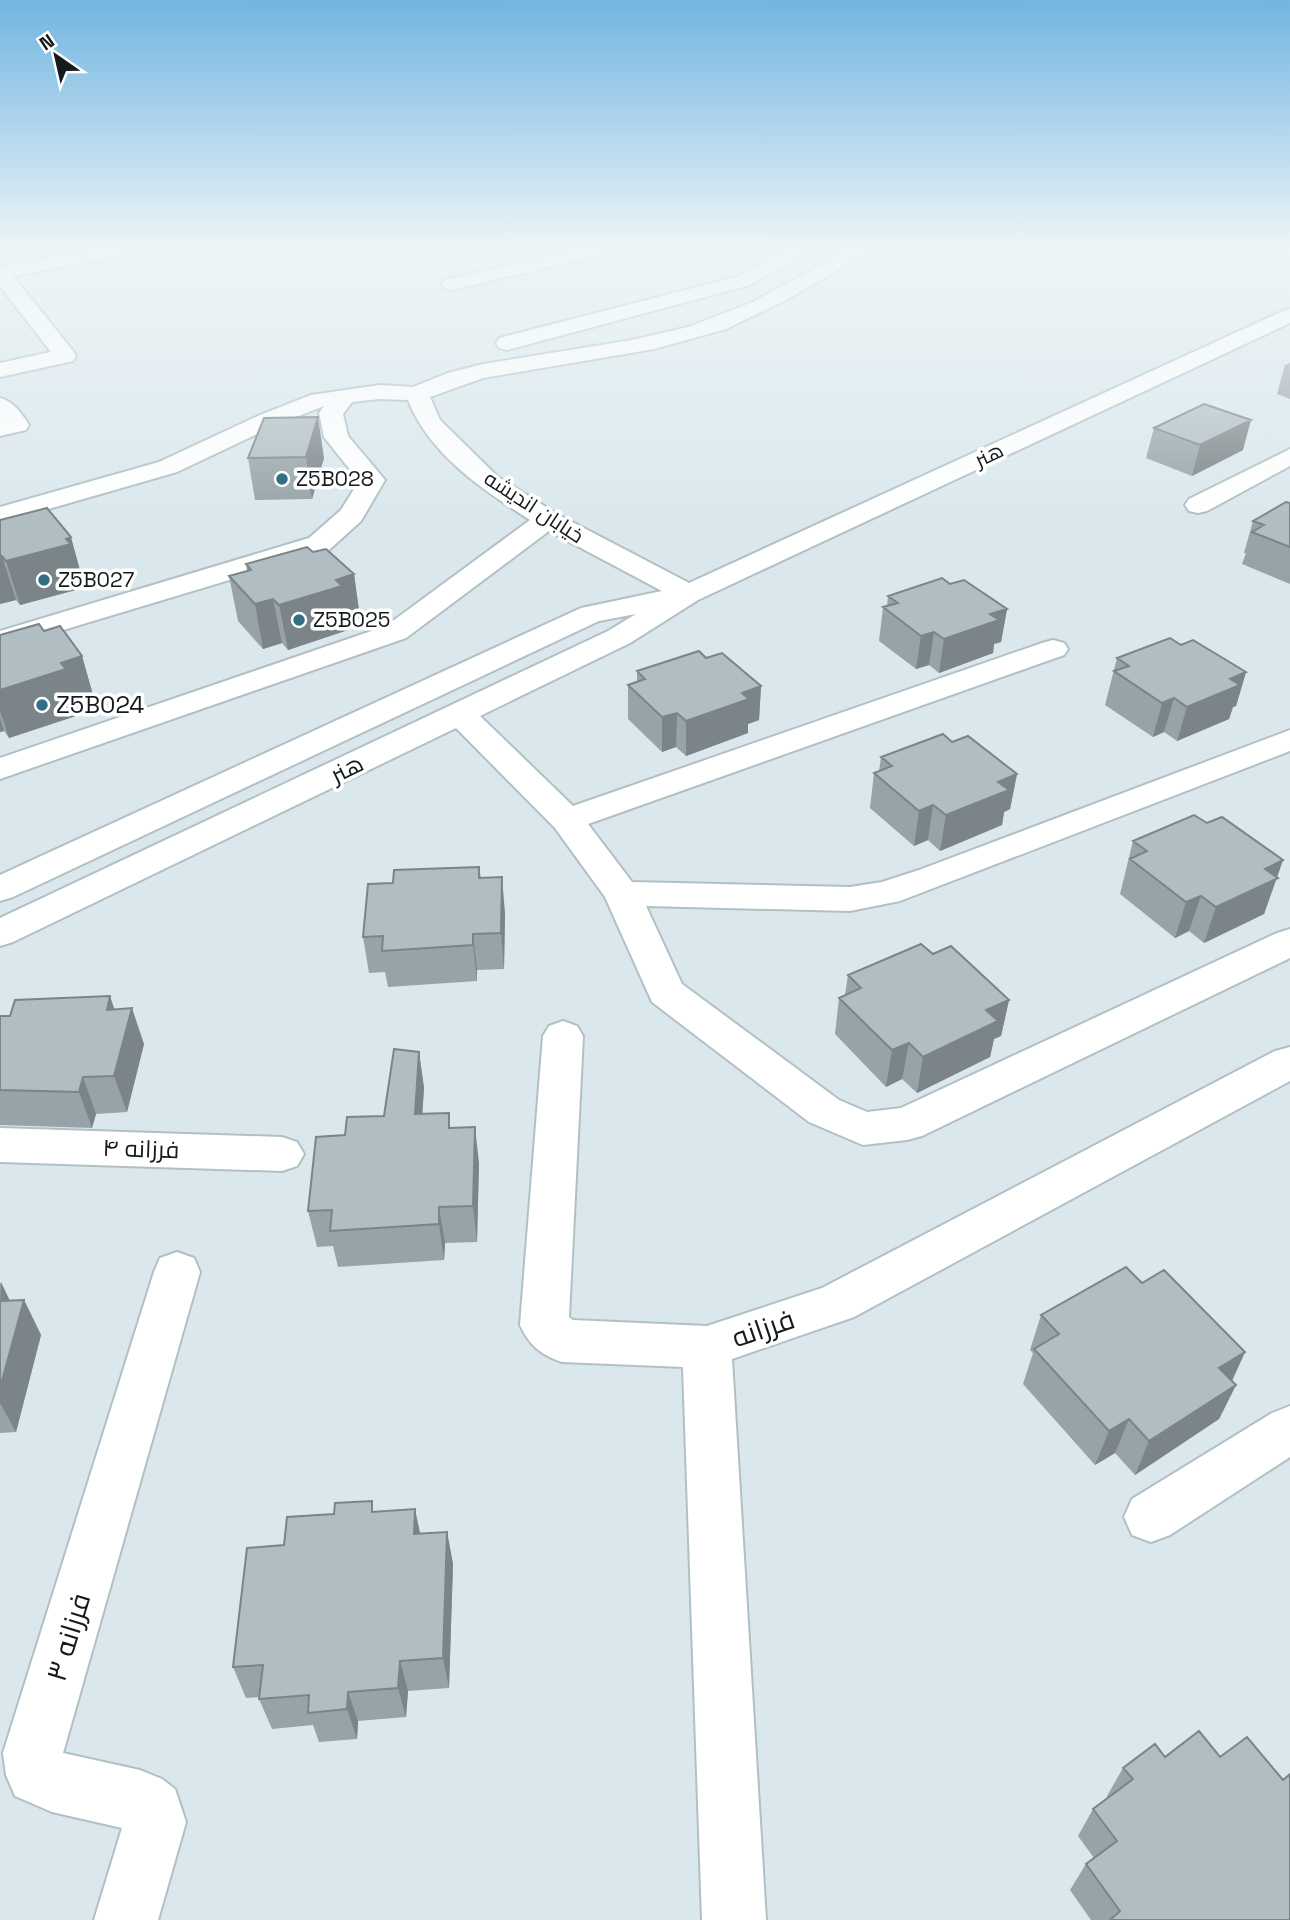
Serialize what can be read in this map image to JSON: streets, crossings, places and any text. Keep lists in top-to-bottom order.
{
  "streets": {
    "street": [
      "هنر",
      "خیابان اندیشه",
      "فرزانه ۴",
      "فرزانه",
      "فرزانه ۳"
    ]
  },
  "crossings": [
    ["هنر", "خیابان اندیشه"]
  ],
  "places": [
    "Z5B028",
    "Z5B027",
    "Z5B025",
    "Z5B024"
  ],
  "north": "top left"
}
